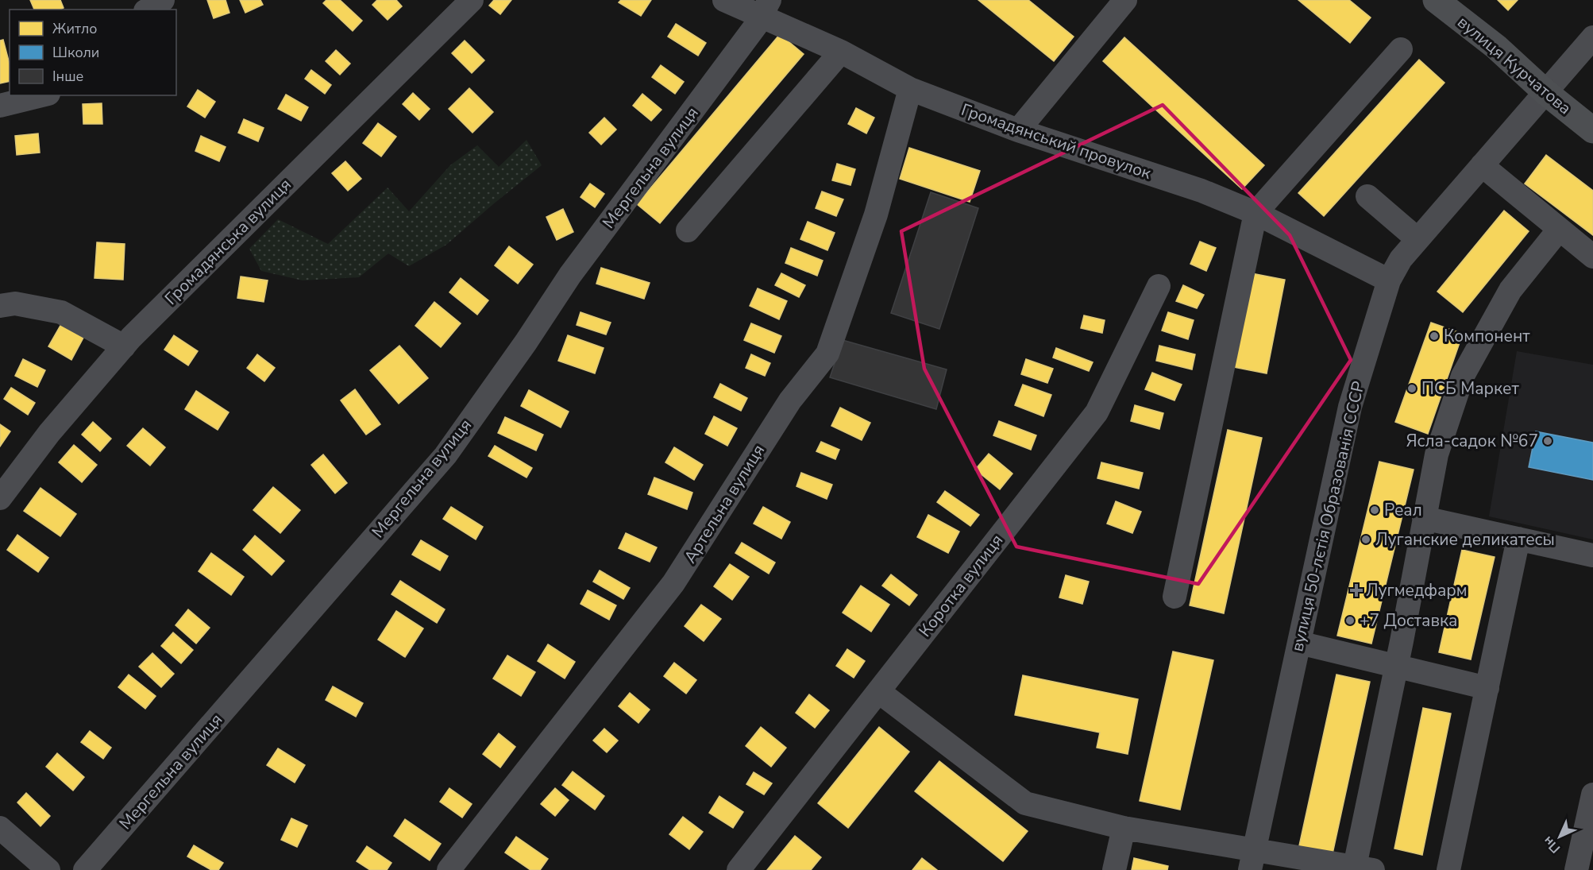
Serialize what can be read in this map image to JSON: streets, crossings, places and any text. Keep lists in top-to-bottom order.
{
  "streets": {
    "main road": ["вулиця Курчатова"],
    "street": [
      "Громадянський провулок",
      "Мергельна вулиця",
      "Громадянська вулиця",
      "Артельна вулиця",
      "вулиця 50-лєтія Образованія СССР",
      "Коротка вулиця"
    ]
  },
  "crossings": [
    ["вулиця Курчатова", "вулиця 50-лєтія Образованія СССР"],
    ["Громадянський провулок", "Мергельна вулиця"],
    ["Громадянський провулок", "Артельна вулиця"],
    ["Громадянський провулок", "вулиця 50-лєтія Образованія СССР"]
  ],
  "places": {
    "other": [
      "Компонент",
      "ПСБ Маркет",
      "Ясла-садок №67",
      "Реал",
      "Луганские деликатесы",
      "+7 Доставка"
    ],
    "health": ["Лугмедфарм"]
  },
  "legend": ["Житло", "Школи", "Інше"],
  "north": "bottom left"
}
